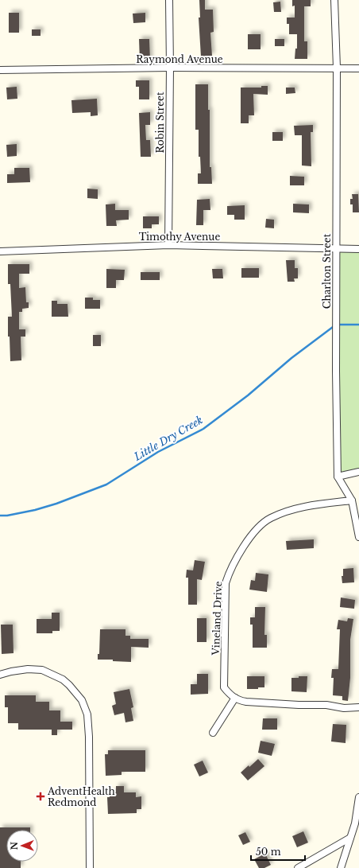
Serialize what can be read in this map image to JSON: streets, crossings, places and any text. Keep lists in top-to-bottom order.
{
  "streets": {
    "street": [
      "Raymond Avenue",
      "Robin Street",
      "Timothy Avenue",
      "Charlton Street",
      "Vineland Drive"
    ]
  },
  "crossings": [
    ["Raymond Avenue", "Robin Street"],
    ["Raymond Avenue", "Charlton Street"],
    ["Robin Street", "Timothy Avenue"],
    ["Timothy Avenue", "Charlton Street"],
    ["Charlton Street", "Vineland Drive"]
  ],
  "water": ["Little Dry Creek"],
  "places": {
    "health": ["AdventHealth Redmond"]
  },
  "scale_bar": "50 m",
  "north": "left"
}
